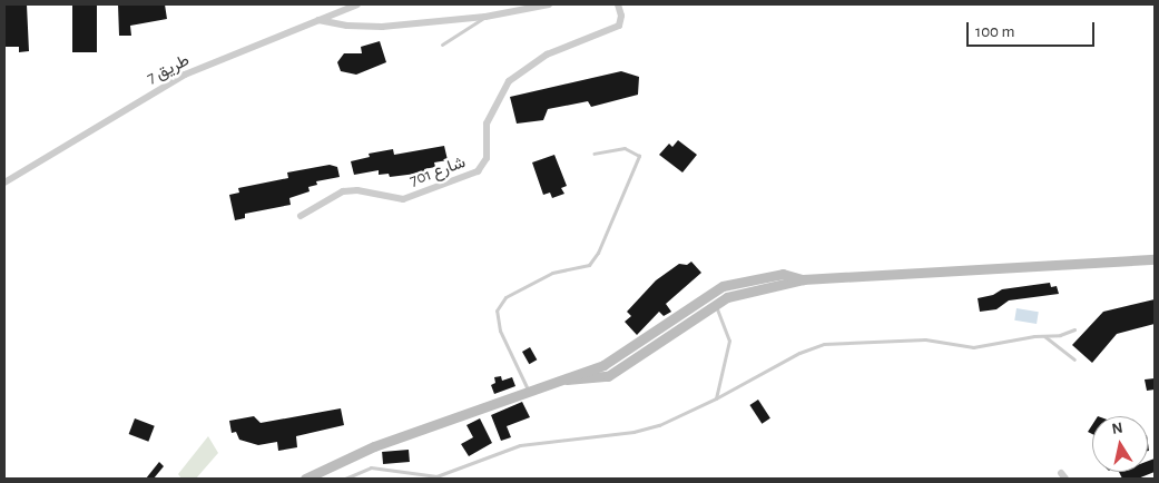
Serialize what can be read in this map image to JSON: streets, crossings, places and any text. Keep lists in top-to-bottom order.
{
  "streets": {
    "street": ["طريق 7", "شارع 701"]
  },
  "scale_bar": "100 m",
  "north": "top"
}
